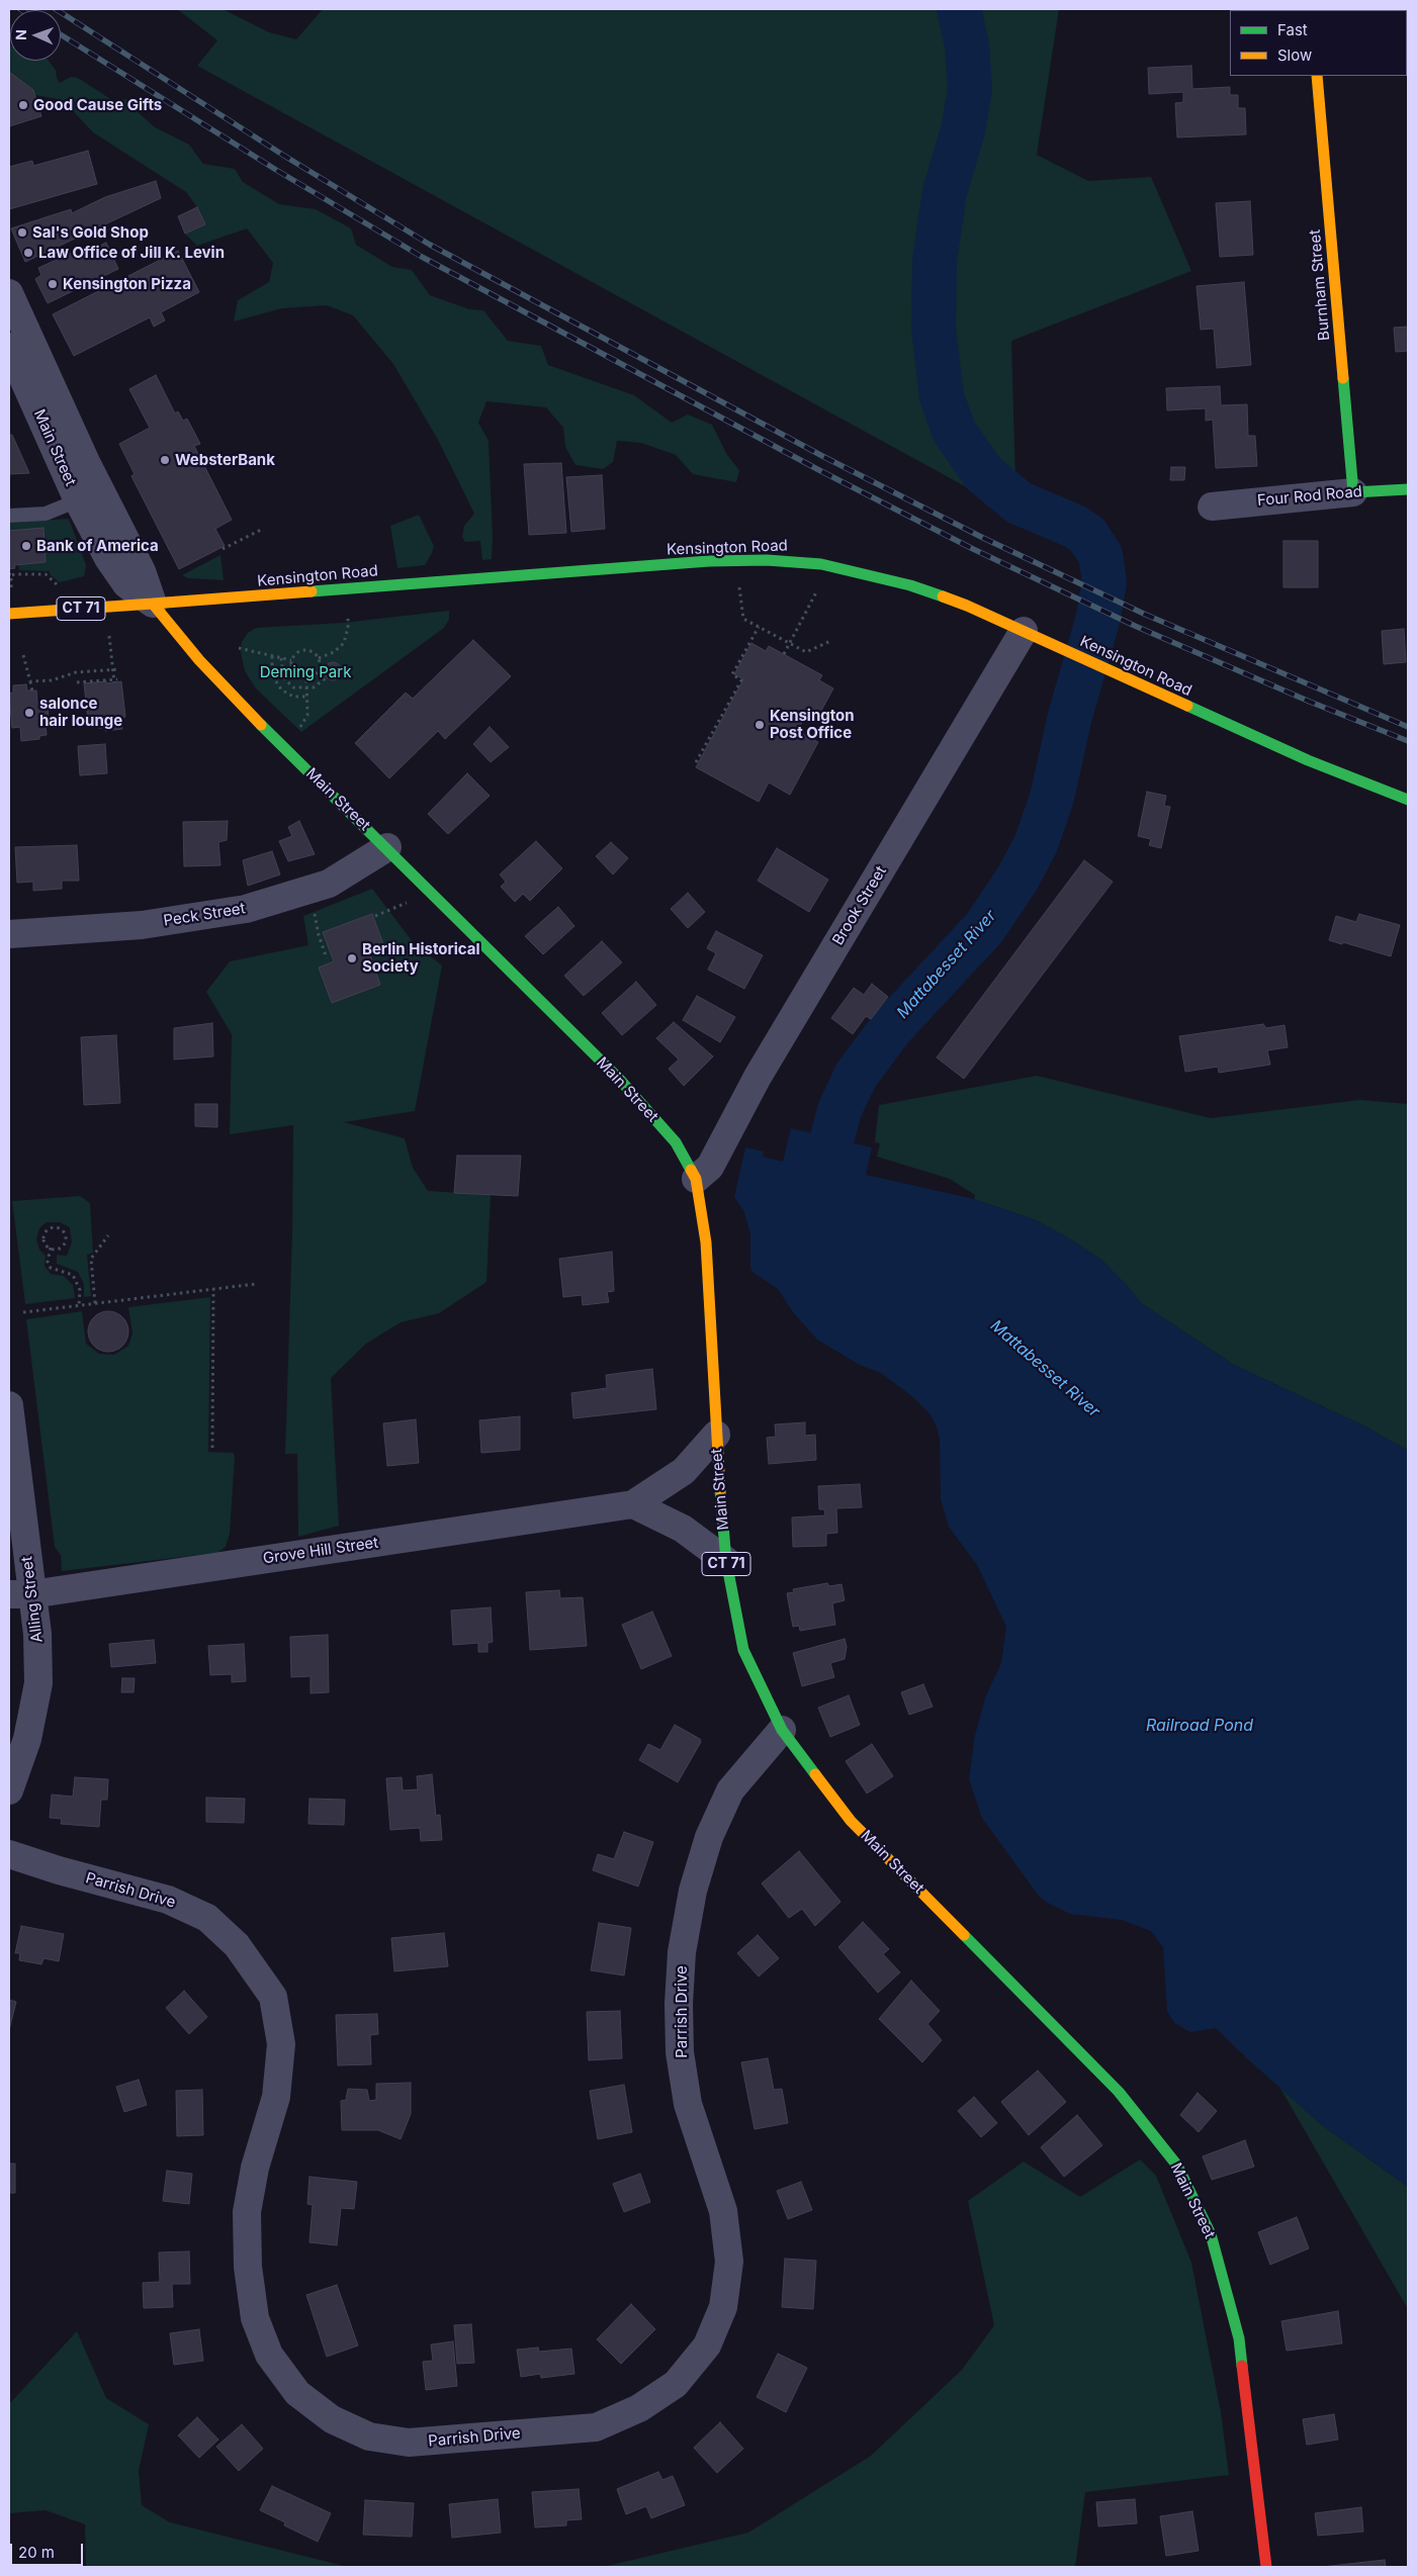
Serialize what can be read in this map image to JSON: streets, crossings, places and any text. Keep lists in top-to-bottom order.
{
  "streets": {
    "main road": [
      "Burnham Street",
      "Main Street",
      "Four Rod Road",
      "Kensington Road",
      "CT 71"
    ],
    "street": [
      "Brook Street",
      "Peck Street",
      "Grove Hill Street",
      "Alling Street",
      "Parrish Drive"
    ]
  },
  "crossings": [
    ["Burnham Street", "Four Rod Road"],
    ["Main Street", "Kensington Road"],
    ["Main Street", "CT 71"],
    ["Main Street", "Brook Street"],
    ["Main Street", "Peck Street"],
    ["Main Street", "Grove Hill Street"],
    ["Main Street", "Parrish Drive"],
    ["Kensington Road", "CT 71"],
    ["Kensington Road", "Brook Street"],
    ["Grove Hill Street", "Alling Street"]
  ],
  "water": ["Mattabesset River", "Railroad Pond"],
  "parks": ["Deming Park"],
  "places": [
    "Good Cause Gifts",
    "Sal's Gold Shop",
    "Law Office of Jill K. Levin",
    "Kensington Pizza",
    "WebsterBank",
    "Bank of America",
    "salonce hair lounge",
    "Kensington Post Office",
    "Berlin Historical Society"
  ],
  "legend": ["Fast", "Slow"],
  "scale_bar": "20 m",
  "north": "left"
}
